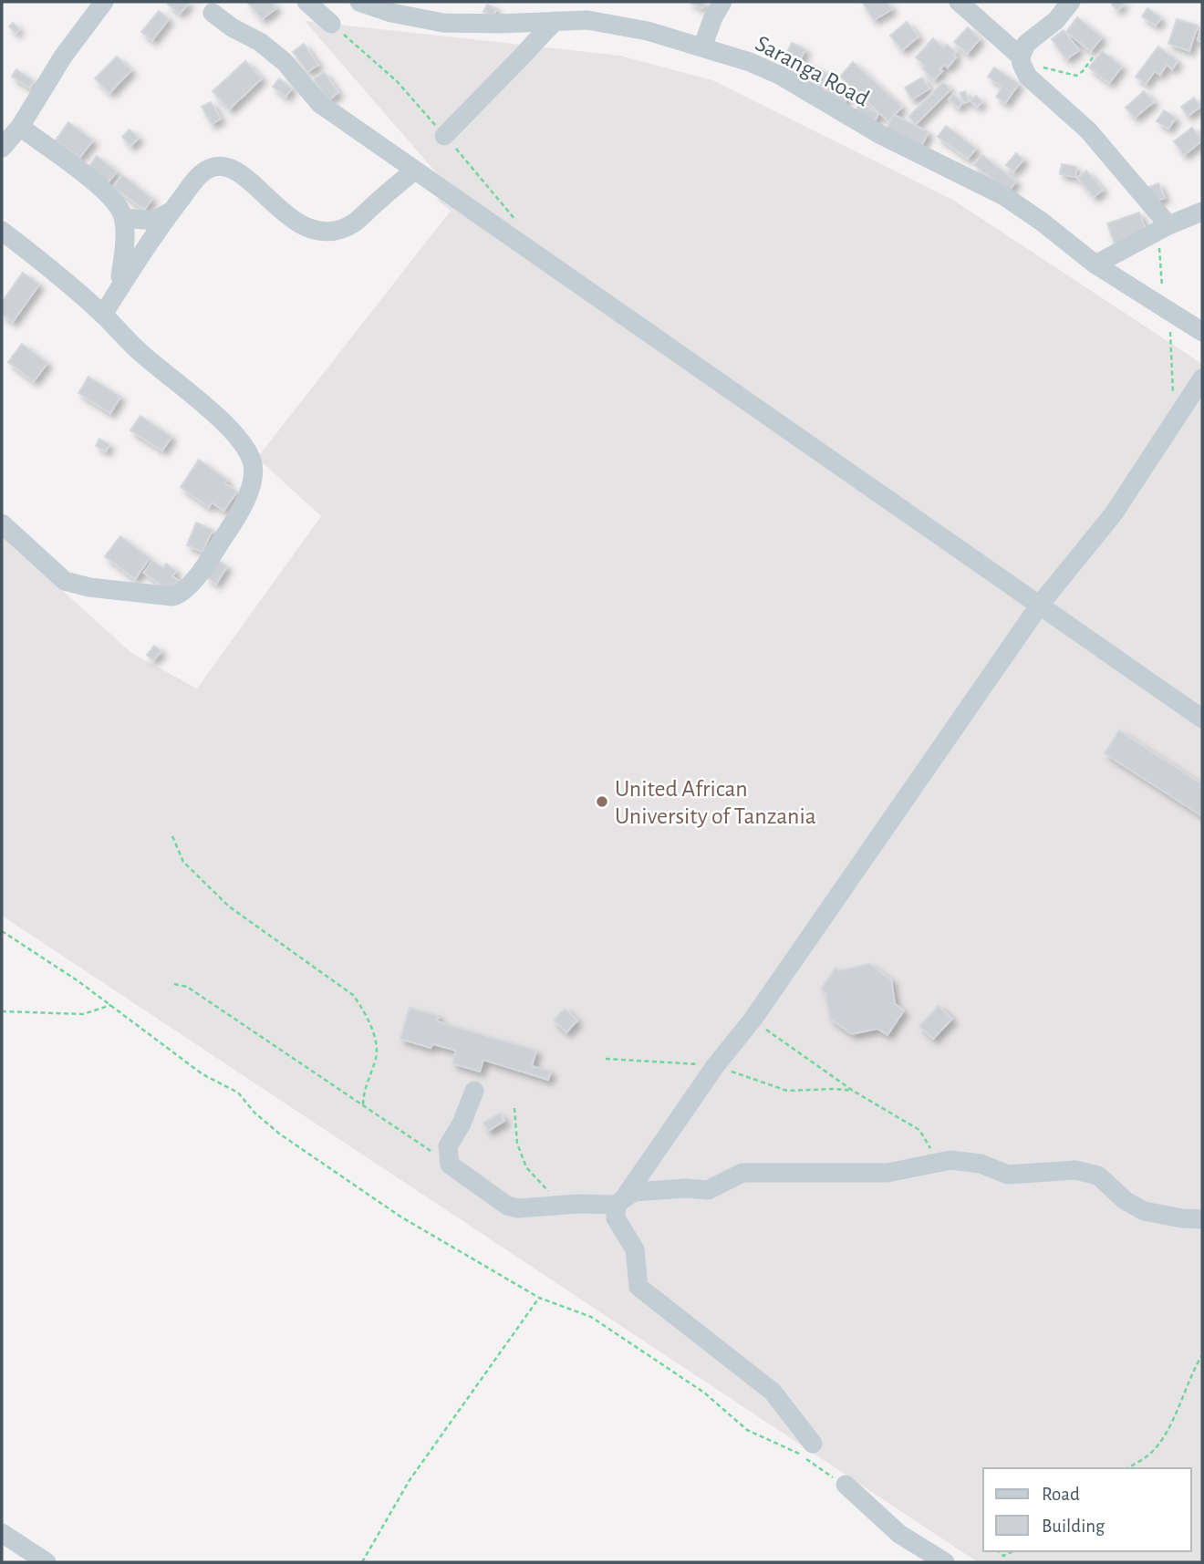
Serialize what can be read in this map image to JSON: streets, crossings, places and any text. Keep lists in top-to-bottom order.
{
  "streets": {
    "street": ["Saranga Road"]
  },
  "places": ["United African University of Tanzania"],
  "legend": ["Road", "Building"]
}
